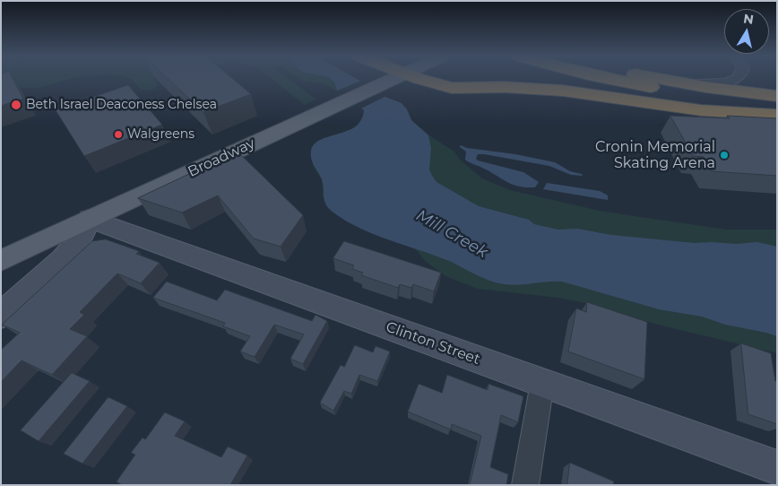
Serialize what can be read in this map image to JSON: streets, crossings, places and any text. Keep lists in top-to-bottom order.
{
  "streets": {
    "main road": ["Broadway"],
    "street": ["Clinton Street"]
  },
  "crossings": [
    ["Broadway", "Clinton Street"]
  ],
  "water": ["Mill Creek"],
  "places": ["Beth Israel Deaconess Chelsea", "Walgreens", "Cronin Memorial Skating Arena"],
  "north": "top"
}
